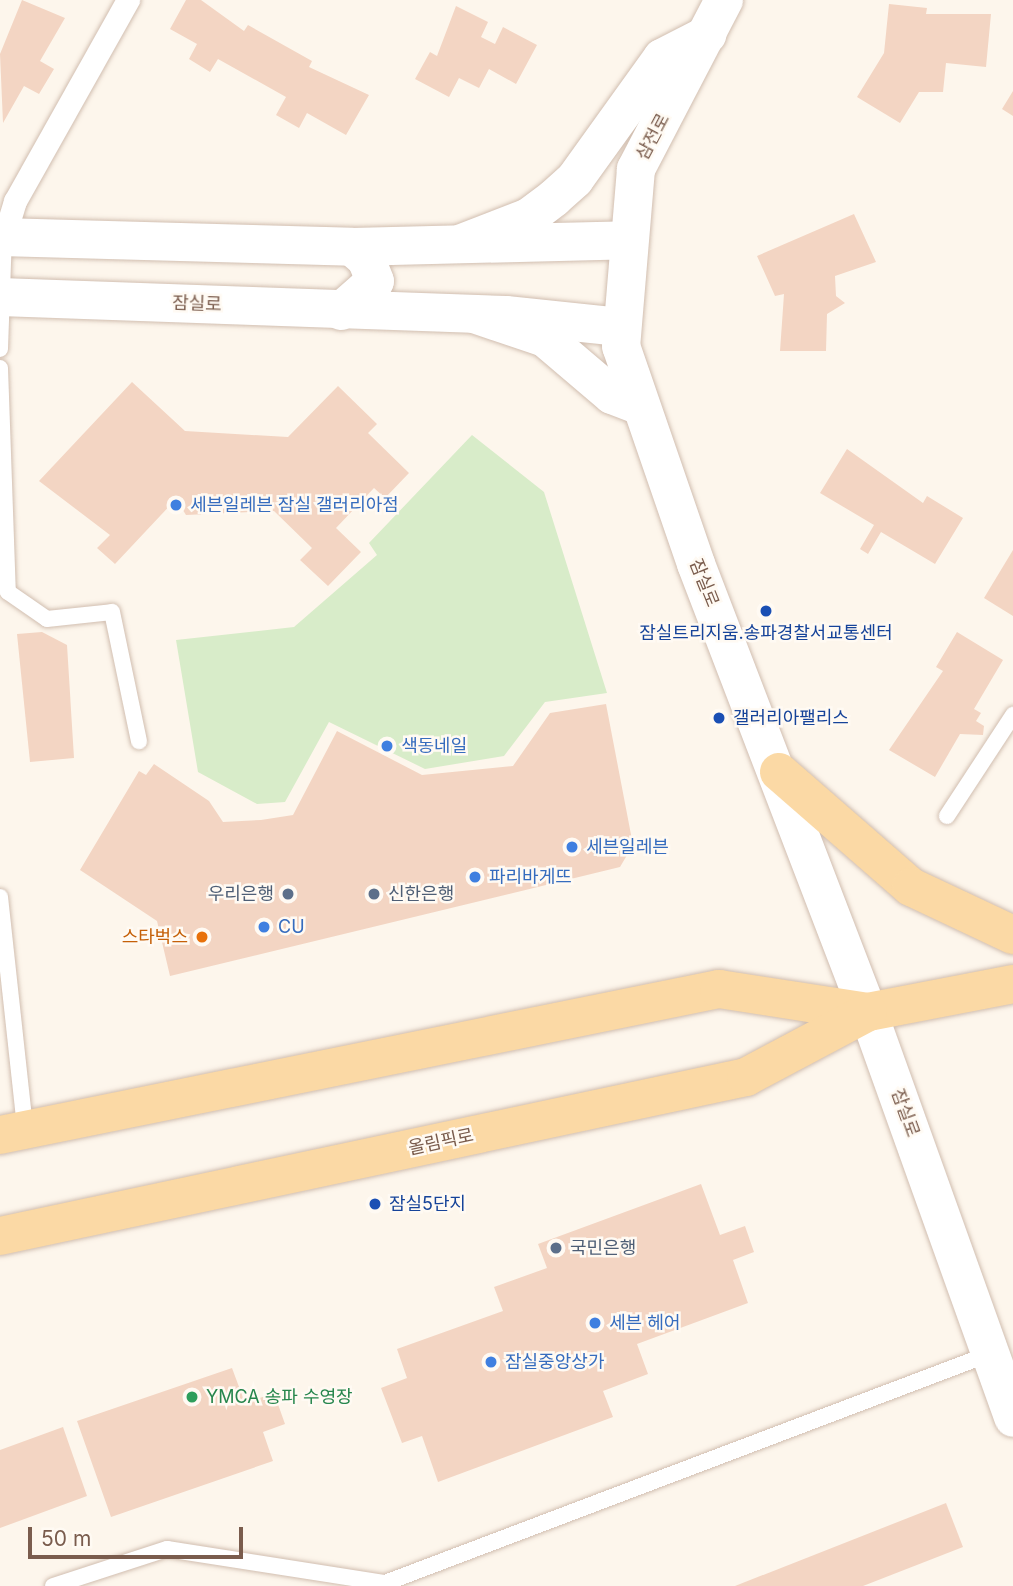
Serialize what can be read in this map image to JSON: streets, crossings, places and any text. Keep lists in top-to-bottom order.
{
  "streets": {
    "main road": ["올림픽로"],
    "street": ["삼전로", "잠실로"]
  },
  "crossings": [
    ["삼전로", "잠실로"],
    ["잠실로", "올림픽로"]
  ],
  "places": [
    "세븐일레븐 잠실 갤러리아점",
    "잠실트리지움.송파경찰서교통센터",
    "갤러리아팰리스",
    "색동네일",
    "세븐일레븐",
    "파리바게뜨",
    "우리은행",
    "신한은행",
    "CU",
    "스타벅스",
    "잠실5단지",
    "국민은행",
    "세븐 헤어",
    "잠실중앙상가",
    "YMCA 송파 수영장"
  ],
  "scale_bar": "50 m"
}
